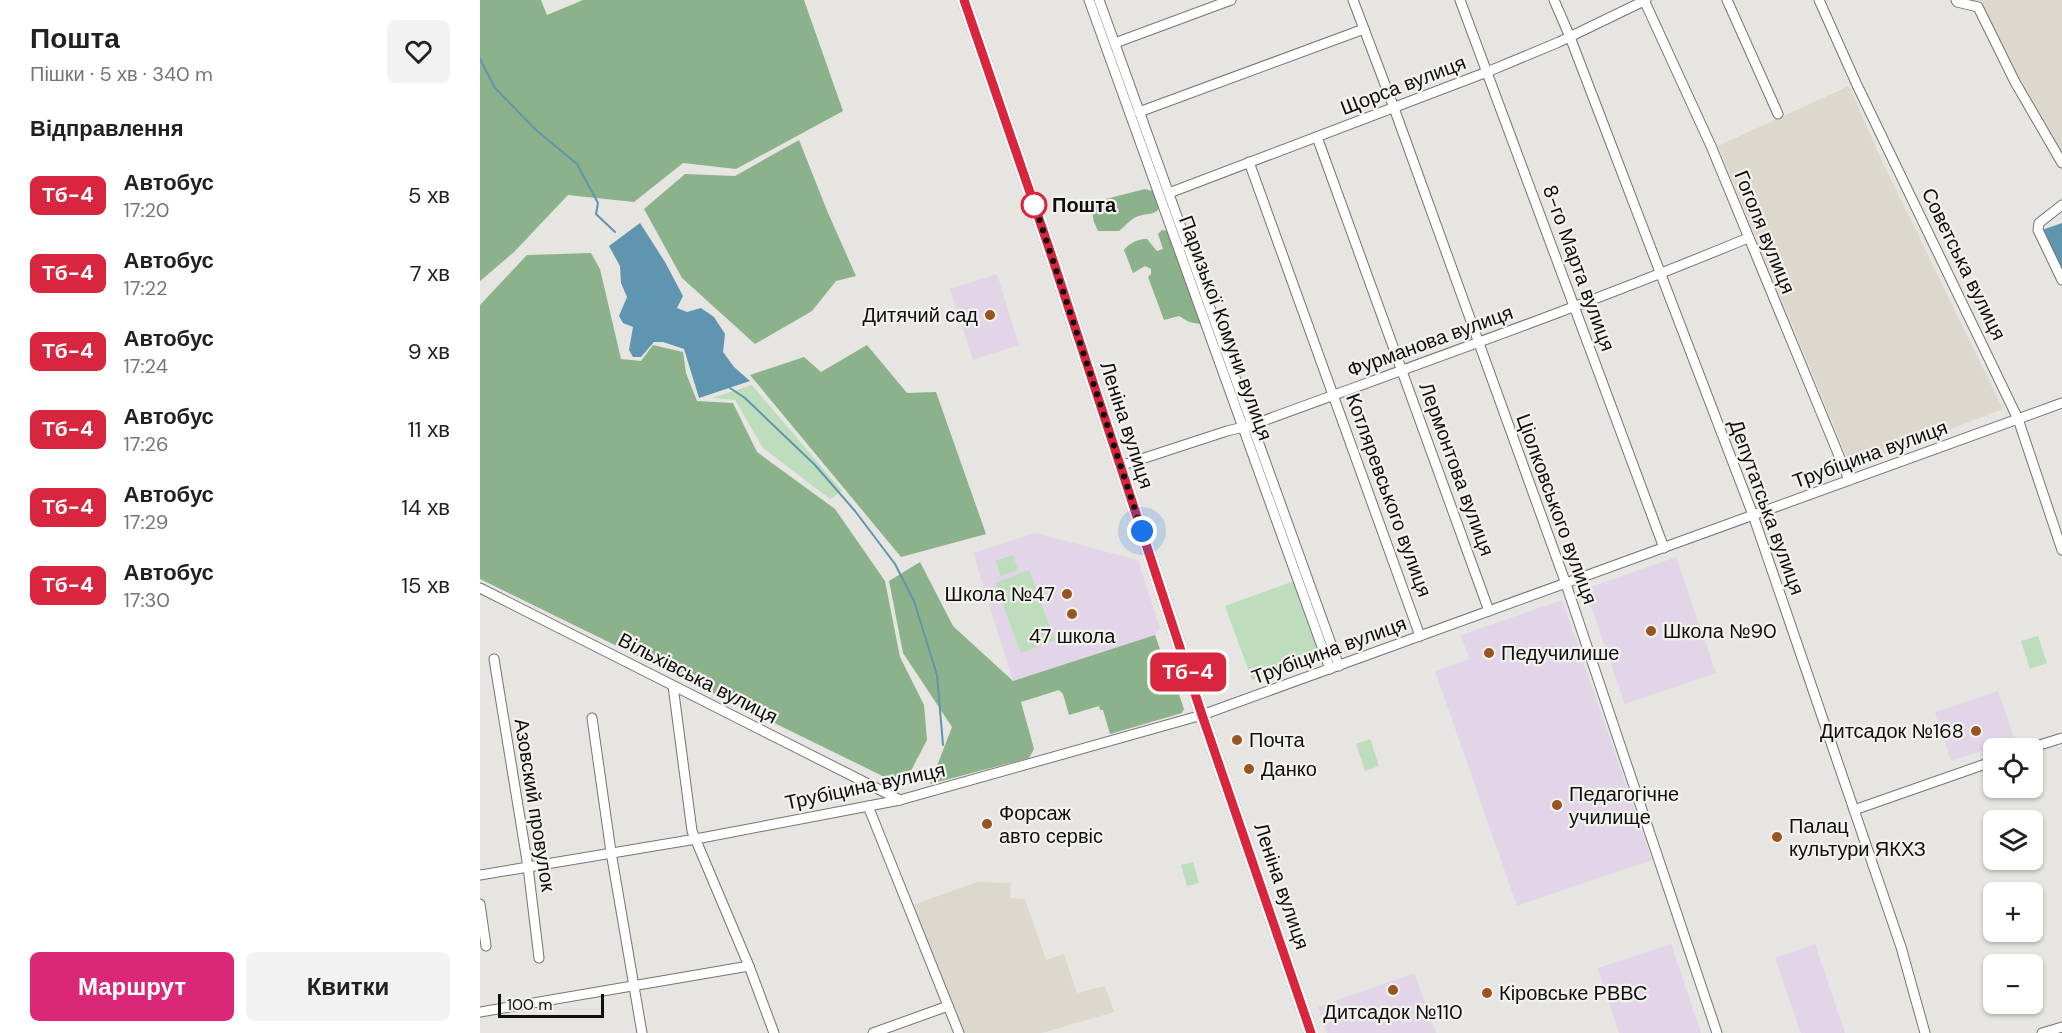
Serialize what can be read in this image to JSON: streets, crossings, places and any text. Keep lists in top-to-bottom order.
{
  "streets": {
    "main road": ["Леніна вулиця"],
    "street": [
      "Щорса вулиця",
      "Гоголя вулиця",
      "Советська вулиця",
      "8-го Марта вулиця",
      "Паризької Комуни вулиця",
      "Фурманова вулиця",
      "Трубіцина вулиця",
      "Лермонтова вулиця",
      "Котляревського вулиця",
      "Депутатська вулиця",
      "Ціолковського вулиця",
      "Вільхівська вулиця",
      "Азовский провулок"
    ]
  },
  "crossings": [
    ["Щорса вулиця", "Гоголя вулиця"],
    ["Щорса вулиця", "8-го Марта вулиця"],
    ["Щорса вулиця", "Паризької Комуни вулиця"],
    ["Щорса вулиця", "Лермонтова вулиця"],
    ["Щорса вулиця", "Котляревського вулиця"],
    ["Щорса вулиця", "Депутатська вулиця"],
    ["Щорса вулиця", "Ціолковського вулиця"],
    ["Гоголя вулиця", "Фурманова вулиця"],
    ["Гоголя вулиця", "Трубіцина вулиця"],
    ["Советська вулиця", "Трубіцина вулиця"],
    ["8-го Марта вулиця", "Фурманова вулиця"],
    ["8-го Марта вулиця", "Трубіцина вулиця"],
    ["Паризької Комуни вулиця", "Фурманова вулиця"],
    ["Паризької Комуни вулиця", "Трубіцина вулиця"],
    ["Фурманова вулиця", "Леніна вулиця"],
    ["Фурманова вулиця", "Лермонтова вулиця"],
    ["Фурманова вулиця", "Котляревського вулиця"],
    ["Фурманова вулиця", "Депутатська вулиця"],
    ["Фурманова вулиця", "Ціолковського вулиця"],
    ["Леніна вулиця", "Трубіцина вулиця"],
    ["Трубіцина вулиця", "Лермонтова вулиця"],
    ["Трубіцина вулиця", "Котляревського вулиця"],
    ["Трубіцина вулиця", "Депутатська вулиця"],
    ["Трубіцина вулиця", "Ціолковського вулиця"],
    ["Трубіцина вулиця", "Вільхівська вулиця"],
    ["Трубіцина вулиця", "Азовский провулок"]
  ],
  "places": [
    "Пошта",
    "Дитячий сад",
    "Школа №47",
    "47 школа",
    "Школа №90",
    "Педучилише",
    "Дитсадок №168",
    "Почта",
    "Данко",
    "Педагогічне училище",
    "Форсаж авто сервіс",
    "Палац культури ЯКХЗ",
    "Дитсадок №110",
    "Кіровське РВВС"
  ],
  "lines": ["bus line Тб-4"],
  "scale_bar": "100 m",
  "page": {
    "heading": [
      ["Пошта", "Пішки · 5 хв · 340 m"],
      "Відправлення"
    ],
    "on_map": "Тб-4",
    "list": [
      {
        "mark": "Тб-4",
        "name": "Автобус",
        "note": "17:20",
        "value": "5 хв"
      },
      {
        "mark": "Тб-4",
        "name": "Автобус",
        "note": "17:22",
        "value": "7 хв"
      },
      {
        "mark": "Тб-4",
        "name": "Автобус",
        "note": "17:24",
        "value": "9 хв"
      },
      {
        "mark": "Тб-4",
        "name": "Автобус",
        "note": "17:26",
        "value": "11 хв"
      },
      {
        "mark": "Тб-4",
        "name": "Автобус",
        "note": "17:29",
        "value": "14 хв"
      },
      {
        "mark": "Тб-4",
        "name": "Автобус",
        "note": "17:30",
        "value": "15 хв"
      }
    ],
    "map_buttons": ["+", "−"],
    "buttons": ["Маршрут", "Квитки"],
    "scale": "100 m"
  }
}
